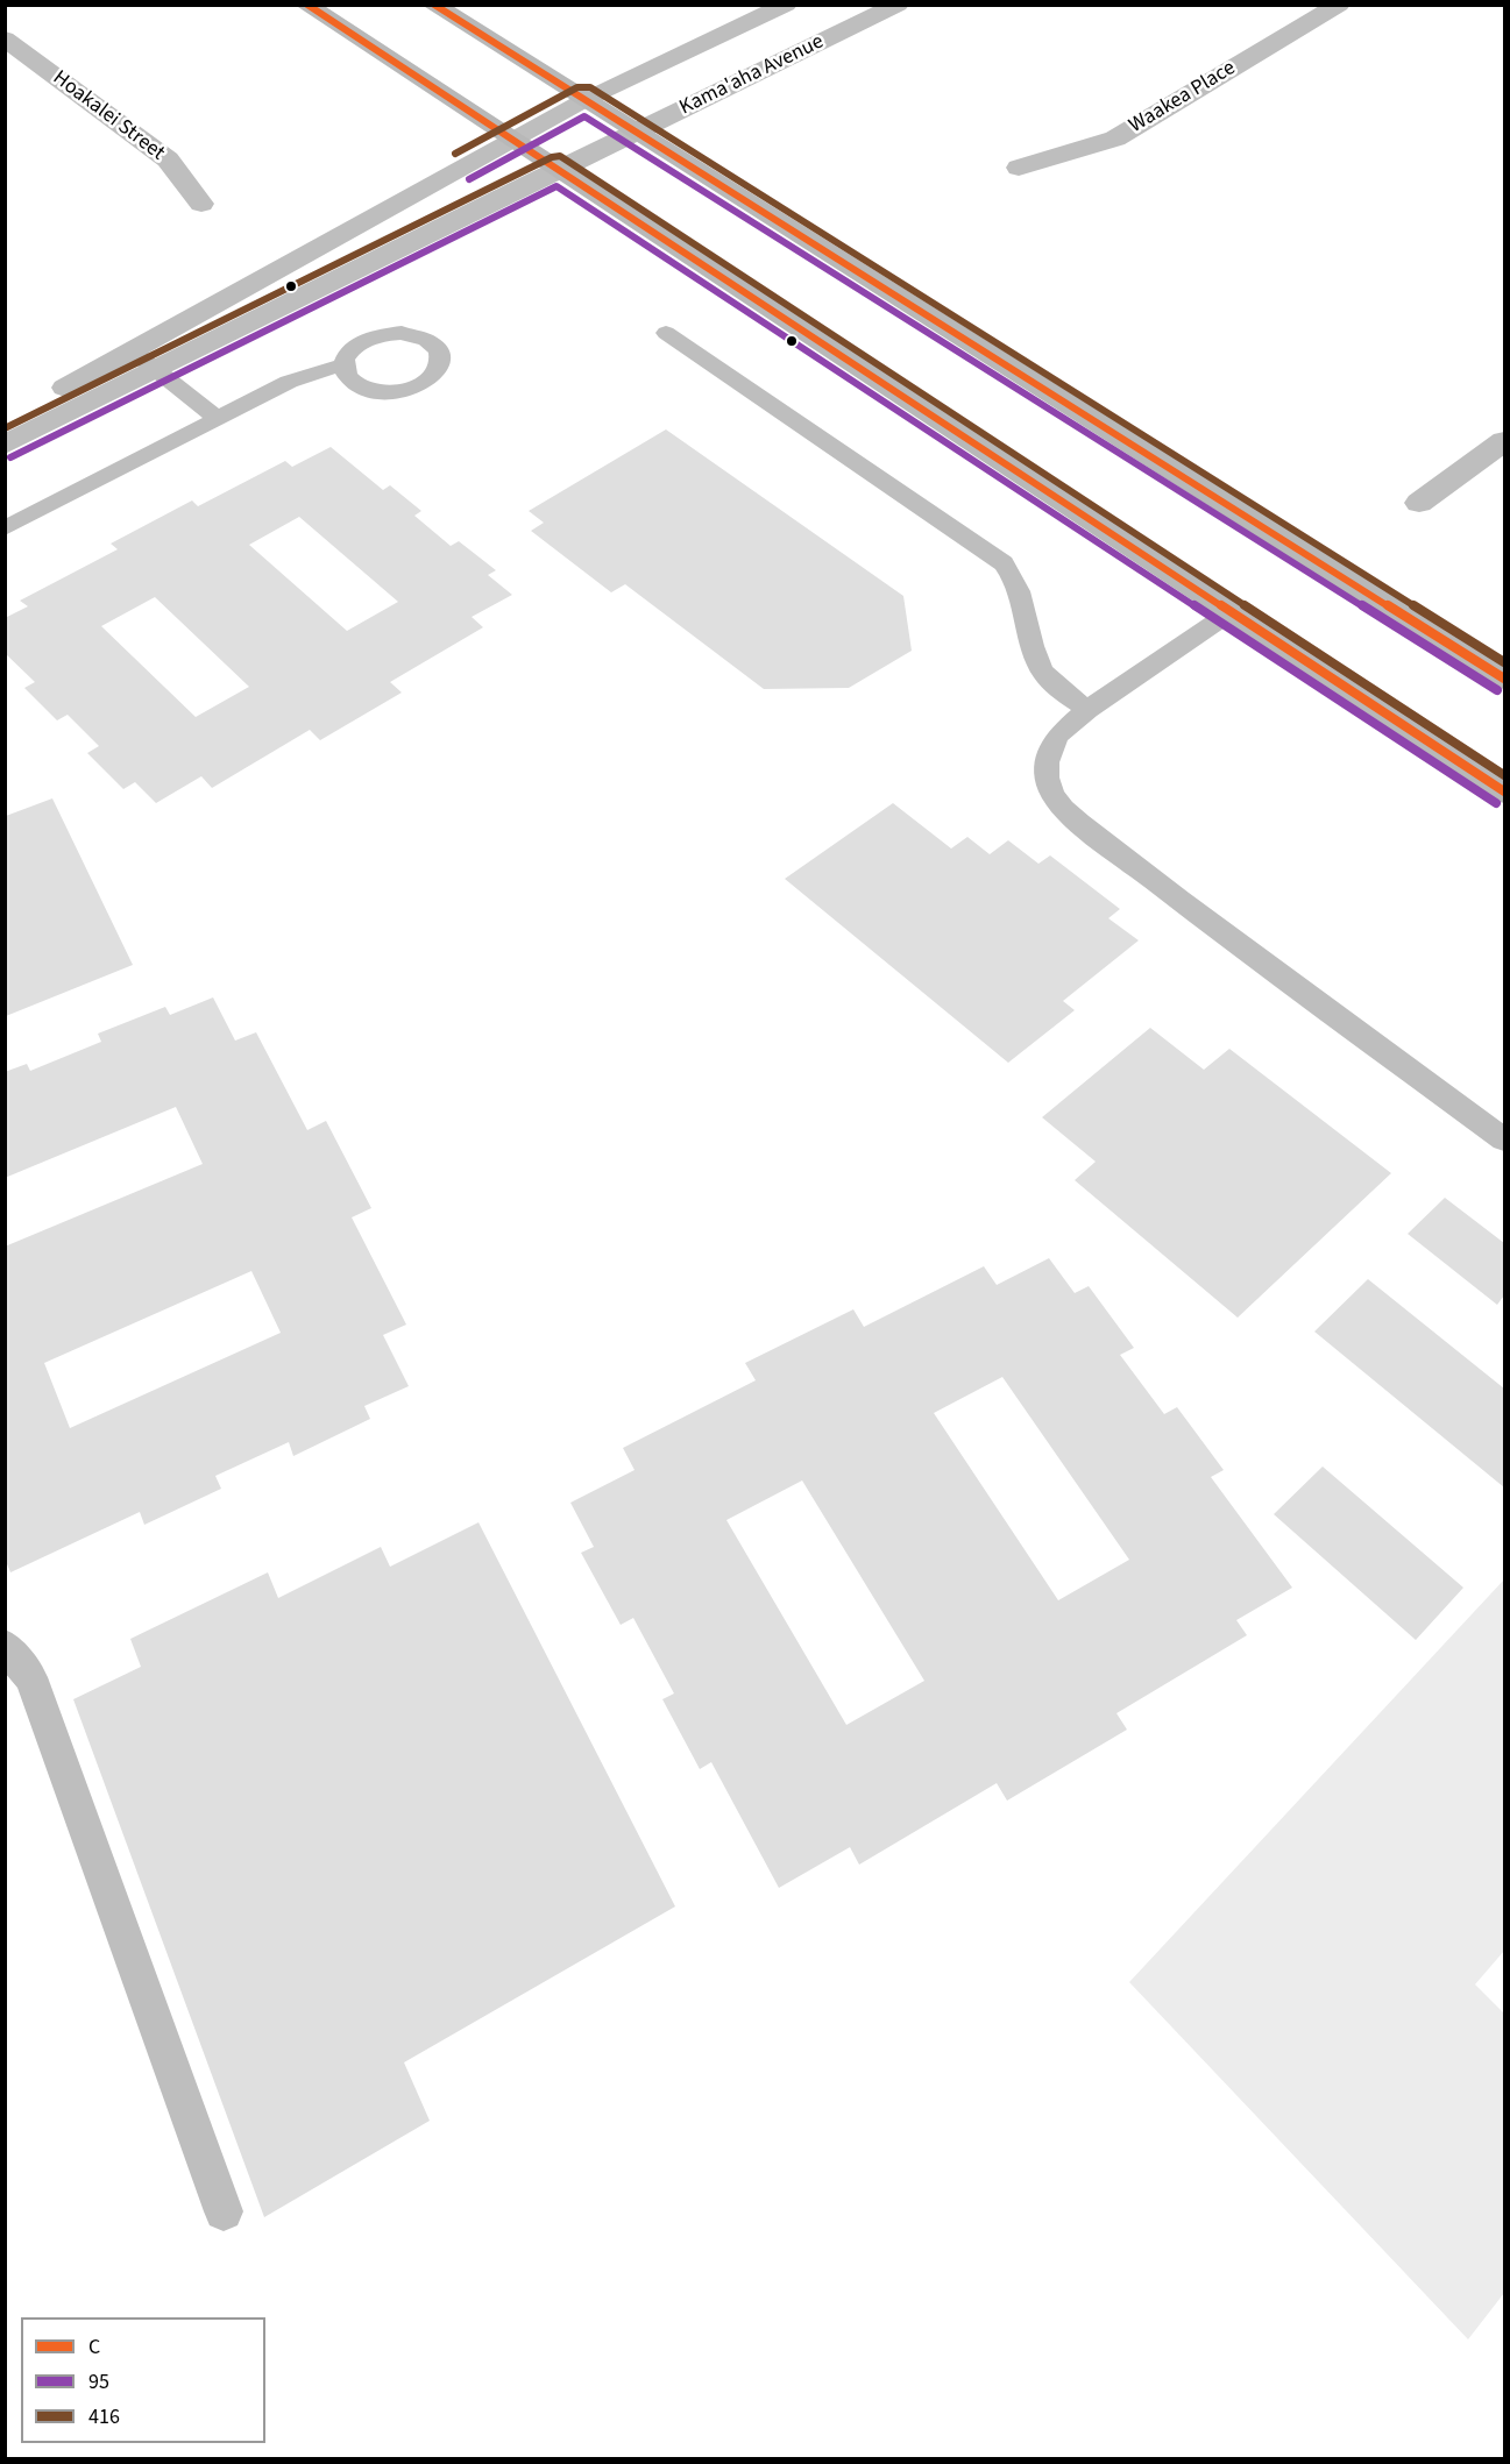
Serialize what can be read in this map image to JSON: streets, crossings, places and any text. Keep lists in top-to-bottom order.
{
  "streets": {
    "street": ["Kama'aha Avenue", "Waakea Place", "Hoakalei Street"]
  },
  "lines": ["transit line C", "transit line 416", "transit line 95"],
  "legend": ["C", "95", "416"]
}
